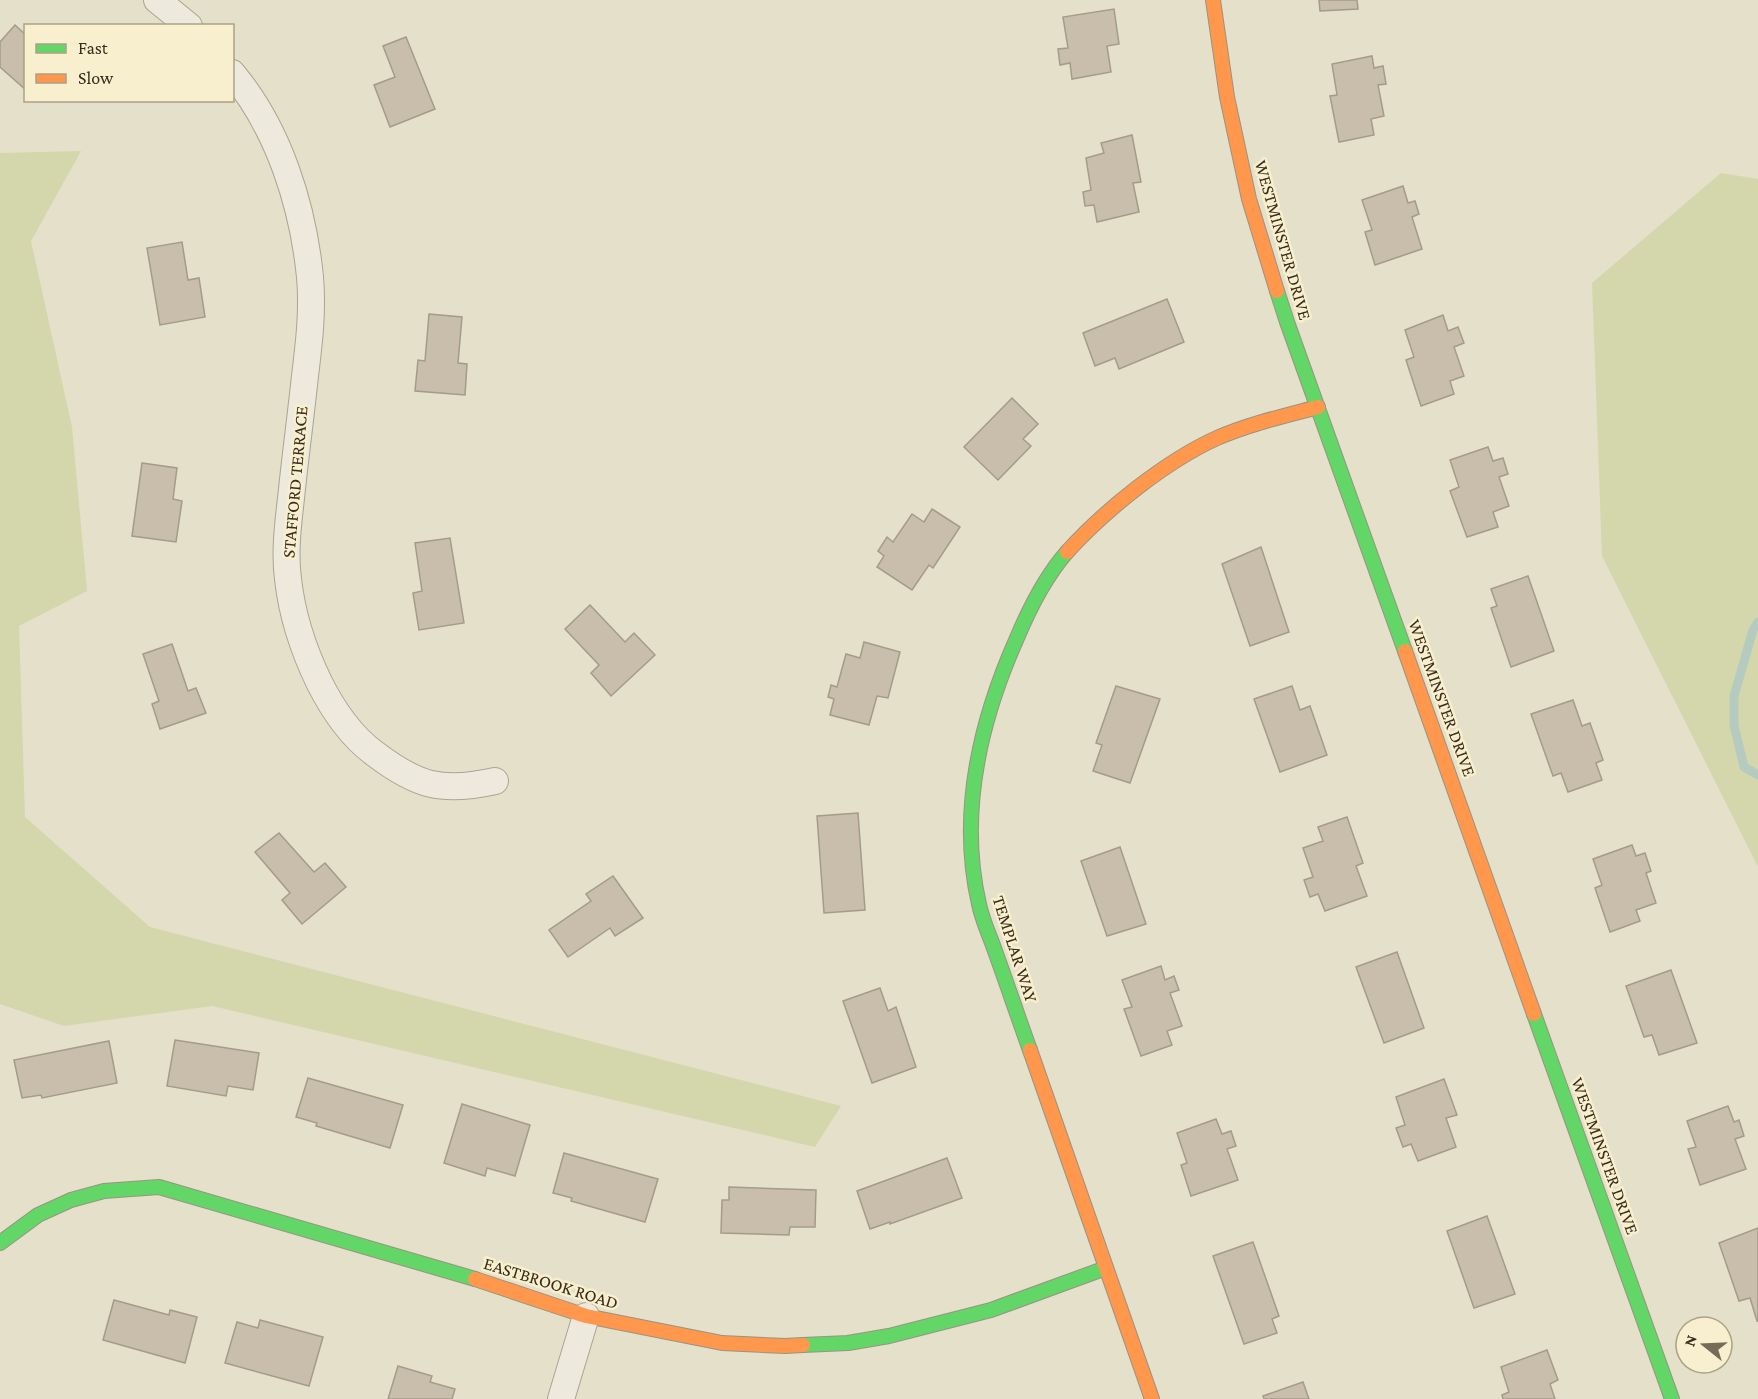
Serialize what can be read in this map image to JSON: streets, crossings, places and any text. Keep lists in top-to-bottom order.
{
  "streets": {
    "street": [
      "WESTMINSTER DRIVE",
      "STAFFORD TERRACE",
      "TEMPLAR WAY",
      "EASTBROOK ROAD"
    ]
  },
  "crossings": [
    ["WESTMINSTER DRIVE", "TEMPLAR WAY"],
    ["TEMPLAR WAY", "EASTBROOK ROAD"]
  ],
  "legend": ["Fast", "Slow"],
  "north": "left"
}
